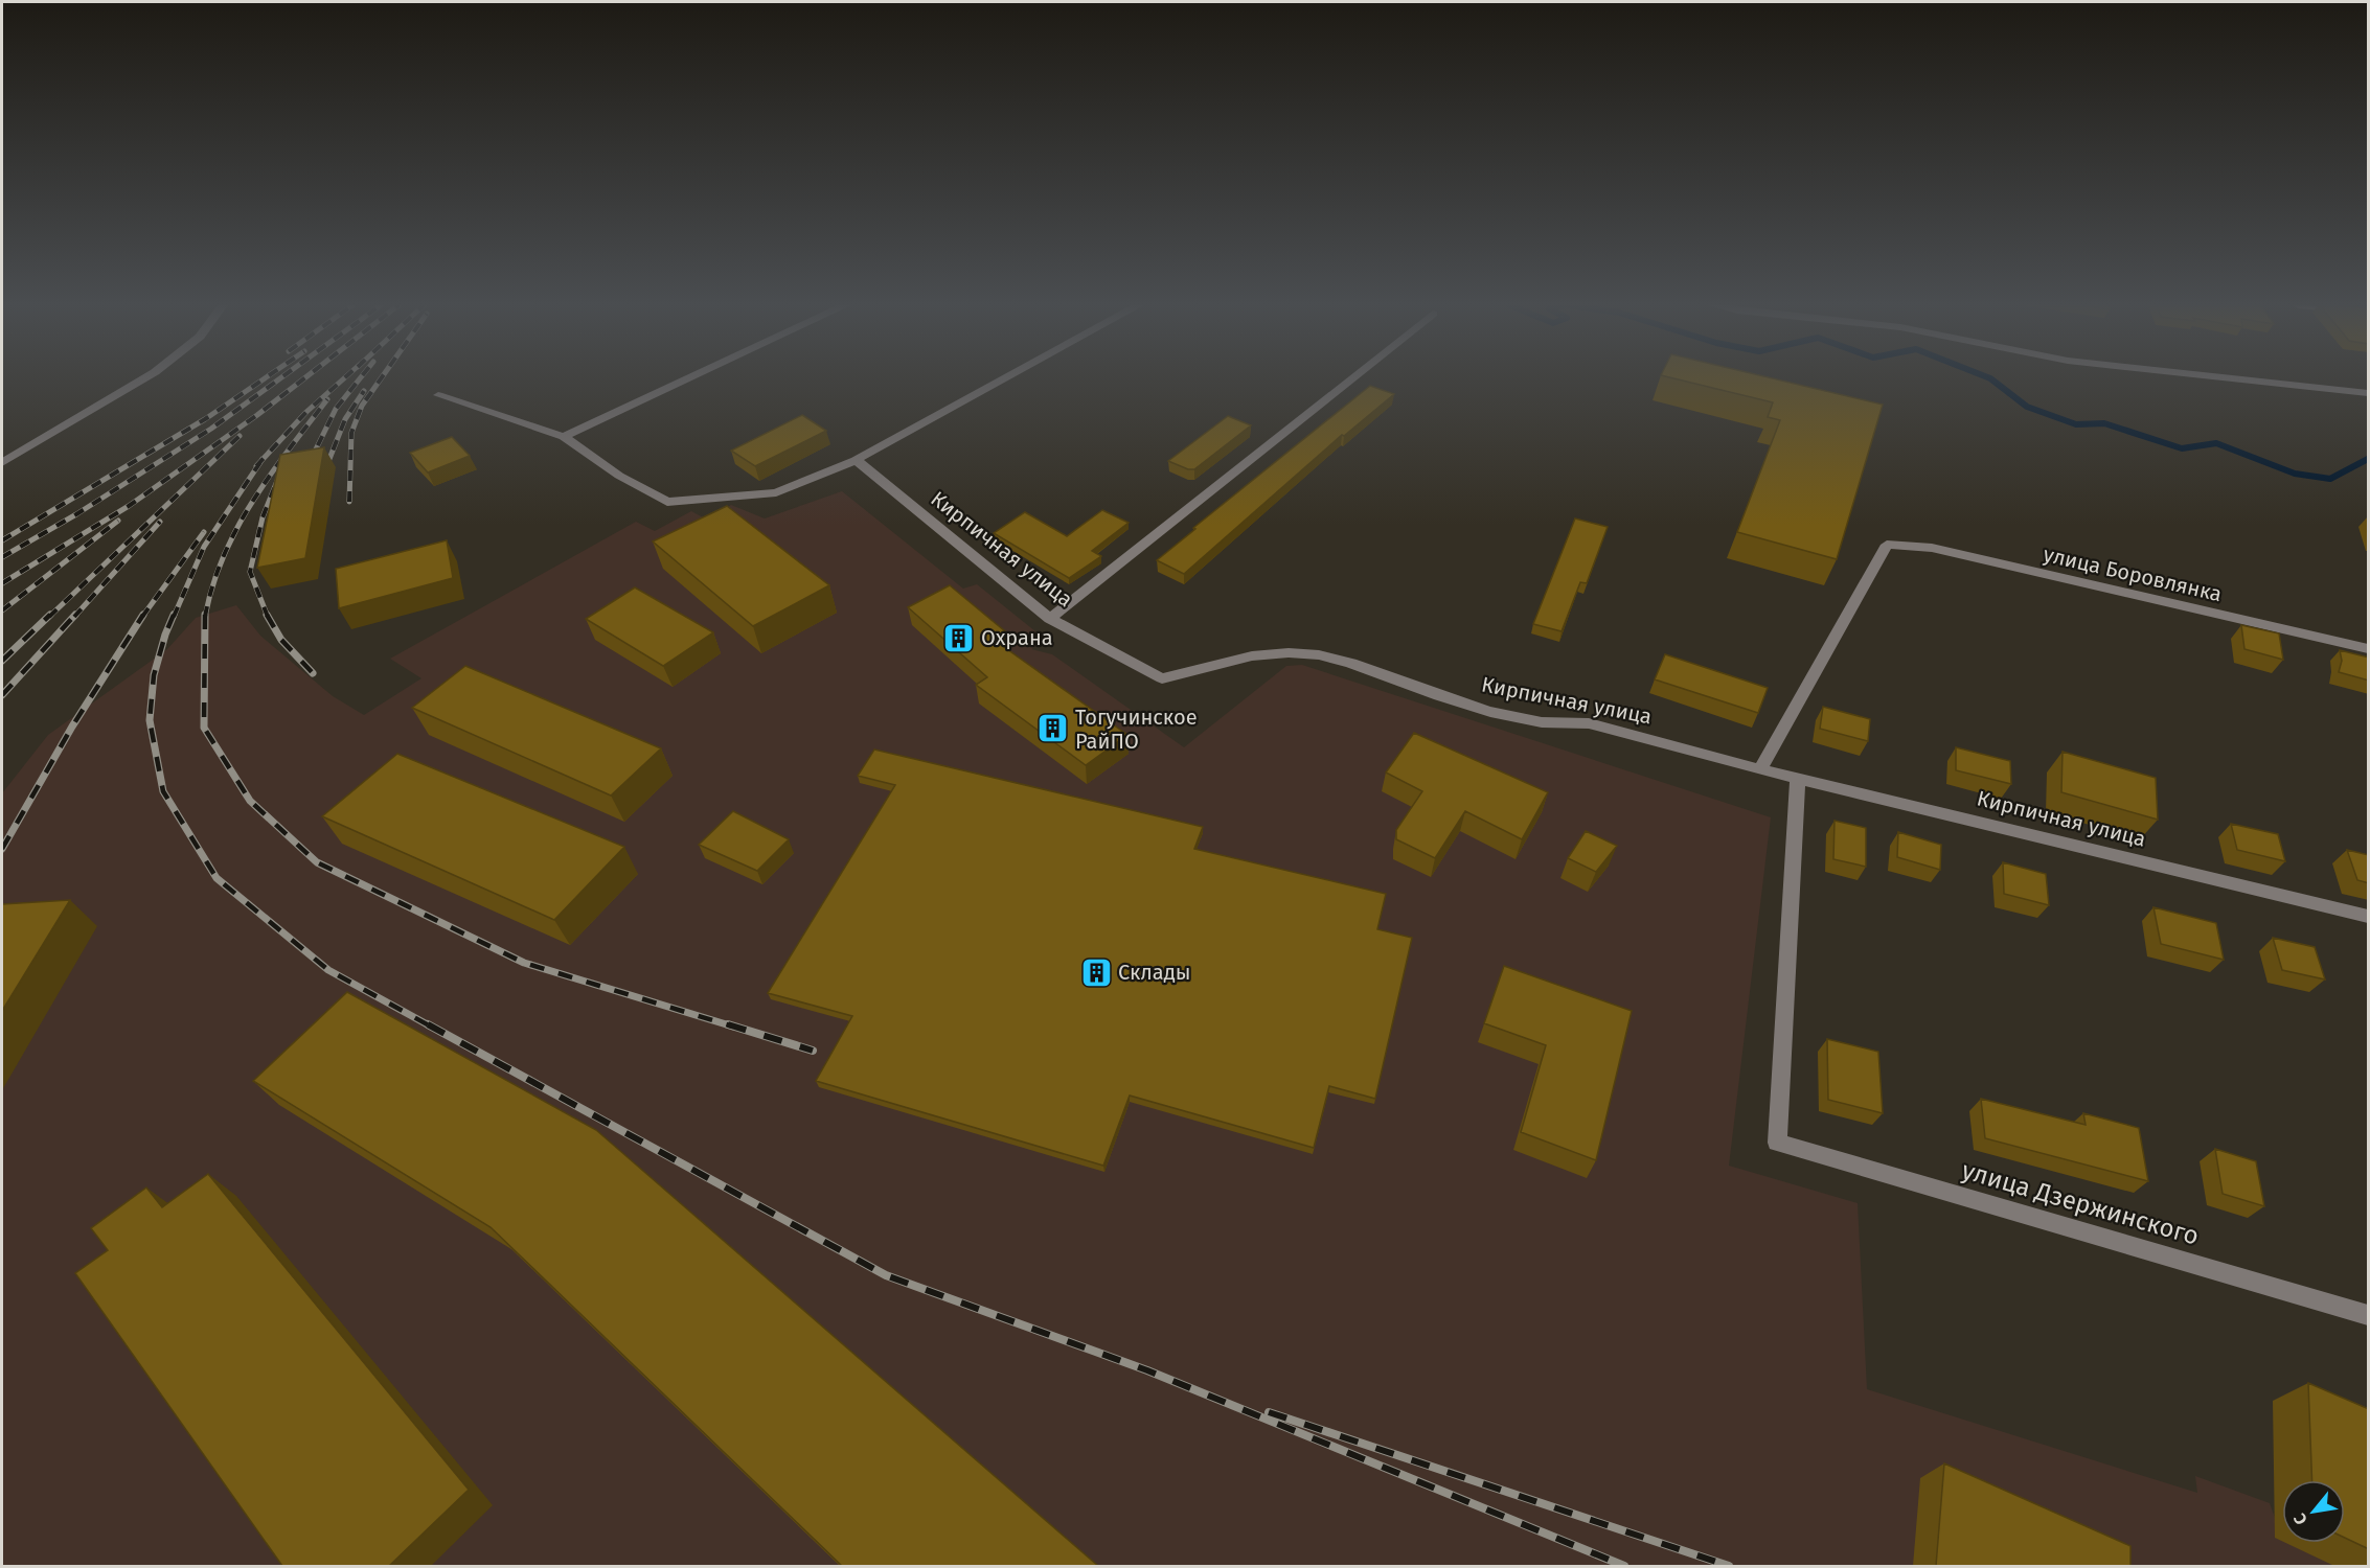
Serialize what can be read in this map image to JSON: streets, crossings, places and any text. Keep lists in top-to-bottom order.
{
  "streets": {
    "street": ["Кирпичная улица", "улица Боровлянка", "улица Дзержинского"]
  },
  "crossings": [
    ["Кирпичная улица", "улица Боровлянка"],
    ["Кирпичная улица", "улица Дзержинского"]
  ],
  "places": {
    "building": ["Охрана", "Тогучинское РайПО", "Склады"]
  },
  "north": "bottom left"
}
